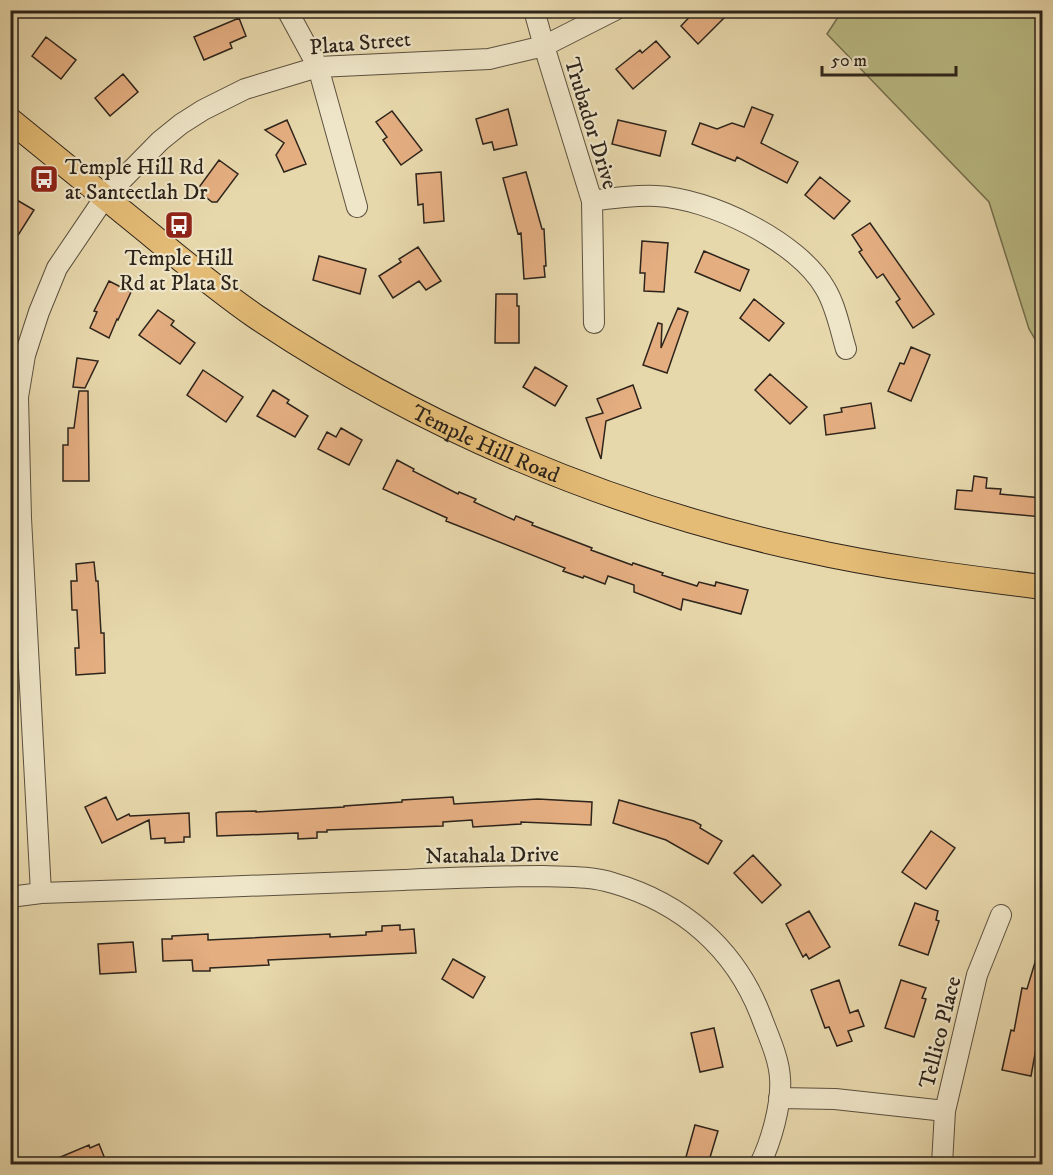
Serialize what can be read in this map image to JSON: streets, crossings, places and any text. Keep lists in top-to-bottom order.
{
  "streets": {
    "main road": ["Temple Hill Road"],
    "street": [
      "Plata Street",
      "Trubador Drive",
      "Natahala Drive",
      "Tellico Place"
    ]
  },
  "crossings": [
    ["Plata Street", "Trubador Drive"],
    ["Plata Street", "Temple Hill Road"],
    ["Plata Street", "Natahala Drive"]
  ],
  "places": {
    "bus stop": ["Temple Hill Rd at Santeetlah Dr", "Temple Hill Rd at Plata St"]
  },
  "scale_bar": "50 m"
}
